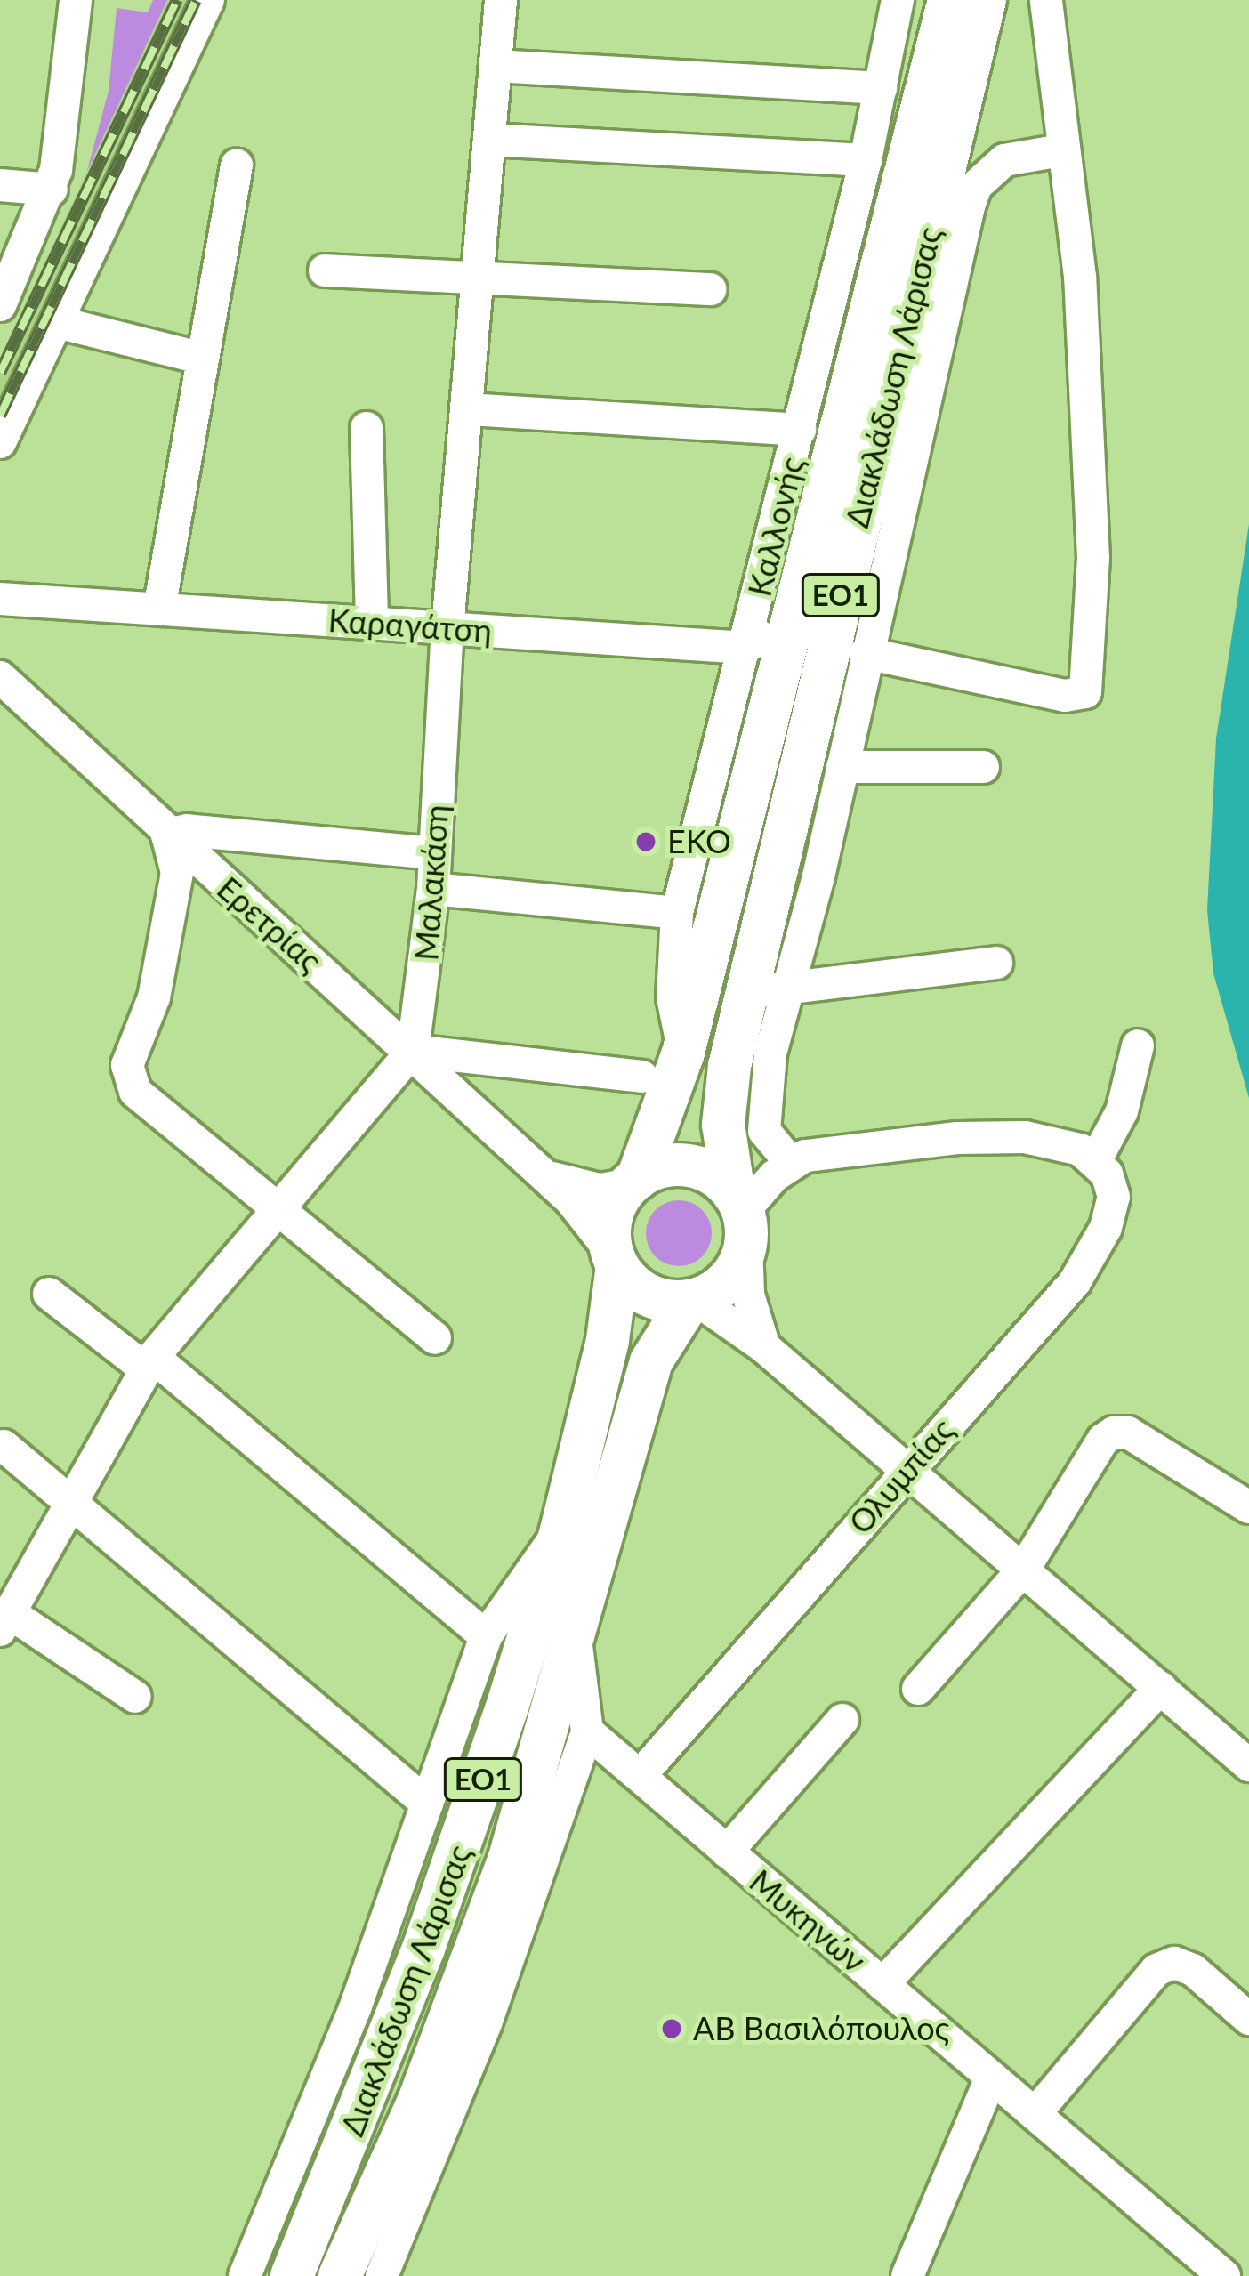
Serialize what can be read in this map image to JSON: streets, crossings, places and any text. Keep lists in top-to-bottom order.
{
  "streets": {
    "main road": ["Διακλάδωση Λάρισας", "ΕΟ1"],
    "street": [
      "Καλλoνής",
      "Καραγάτση",
      "Μαλακάση",
      "Ερετρίας",
      "Ολυμπίας",
      "Μυκηνών"
    ]
  },
  "crossings": [
    ["Διακλάδωση Λάρισας", "Καλλoνής"],
    ["Διακλάδωση Λάρισας", "ΕΟ1"],
    ["Διακλάδωση Λάρισας", "Ερετρίας"],
    ["Καλλoνής", "Καραγάτση"],
    ["ΕΟ1", "Ερετρίας"],
    ["Καραγάτση", "Μαλακάση"],
    ["Μαλακάση", "Ερετρίας"],
    ["Ολυμπίας", "Μυκηνών"]
  ],
  "places": ["EKO", "ΑΒ Βασιλόπουλος"]
}
